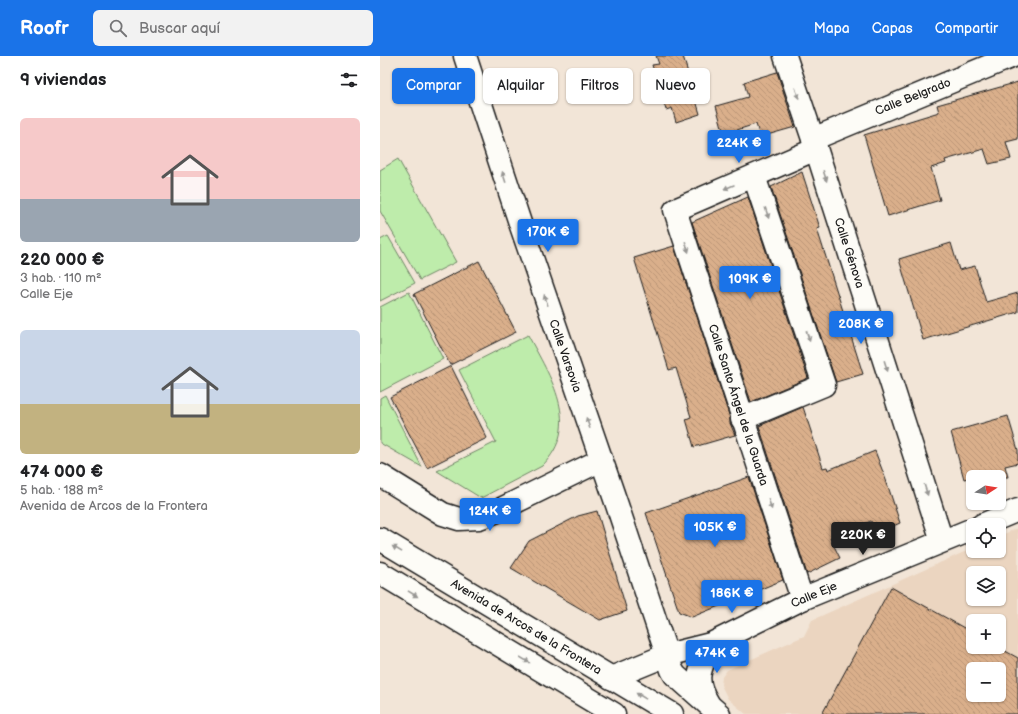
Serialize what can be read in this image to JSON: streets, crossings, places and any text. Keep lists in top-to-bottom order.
{
  "streets": {
    "street": [
      "Calle Belgrado",
      "Calle Génova",
      "Calle Varsovia",
      "Calle Santo Ángel de la Guarda",
      "Calle Eje",
      "Avenida de Arcos de la Frontera"
    ]
  },
  "crossings": [
    ["Calle Belgrado", "Calle Génova"],
    ["Calle Belgrado", "Calle Santo Ángel de la Guarda"],
    ["Calle Génova", "Calle Eje"],
    ["Calle Varsovia", "Calle Eje"],
    ["Calle Santo Ángel de la Guarda", "Calle Eje"],
    ["Calle Eje", "Avenida de Arcos de la Frontera"]
  ],
  "one_way": ["Calle Génova", "Calle Varsovia", "Calle Santo Ángel de la Guarda"],
  "north": "right",
  "page": {
    "header": "Roofr",
    "search": "Buscar aquí",
    "nav": ["Mapa", "Capas", "Compartir"],
    "heading": "9 viviendas",
    "chip": [
      "Comprar",
      "Alquilar",
      "Filtros",
      "Nuevo"
    ],
    "list": [
      {
        "name": "220 000 €",
        "note": "3 hab. · 110 m² · Calle Eje"
      },
      {
        "name": "474 000 €",
        "note": "5 hab. · 188 m² · Avenida de Arcos de la Frontera"
      }
    ],
    "price": [
      "224K €",
      "170K €",
      "109K €",
      "208K €",
      "124K €",
      "105K €",
      "220K €",
      "186K €",
      "474K €"
    ],
    "map_buttons": ["+", "−"]
  }
}
